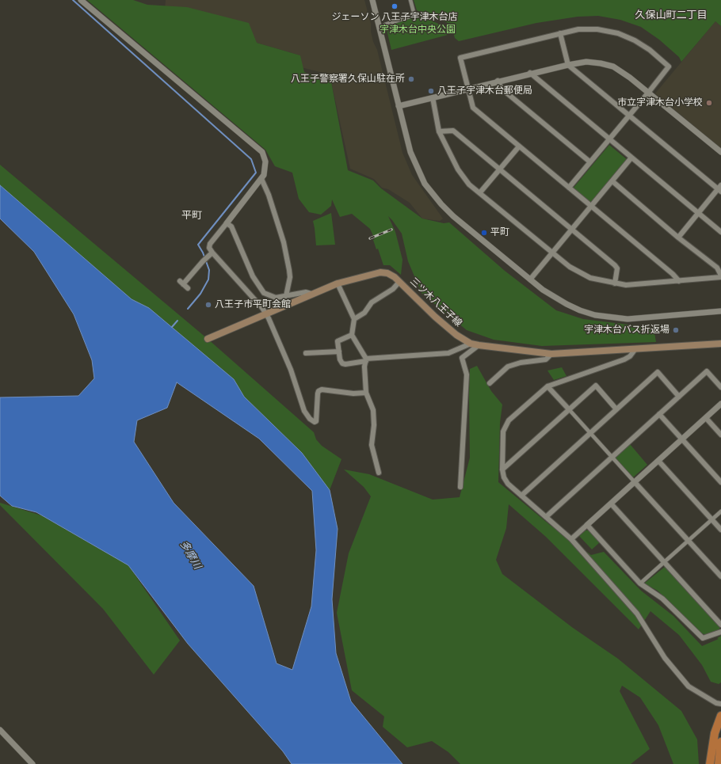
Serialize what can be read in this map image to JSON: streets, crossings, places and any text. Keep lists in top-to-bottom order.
{
  "streets": {
    "main road": ["三ツ木八王子線"]
  },
  "districts": ["久保山町二丁目", "平町"],
  "water": ["多摩川"],
  "parks": ["宇津木台中央公園"],
  "places": [
    "ジェーソン 八王子宇津木台店",
    "八王子警察署久保山駐在所",
    "八王子宇津木台郵便局",
    "市立宇津木台小学校",
    "平町",
    "八王子市平町会館",
    "宇津木台バス折返場"
  ]
}
